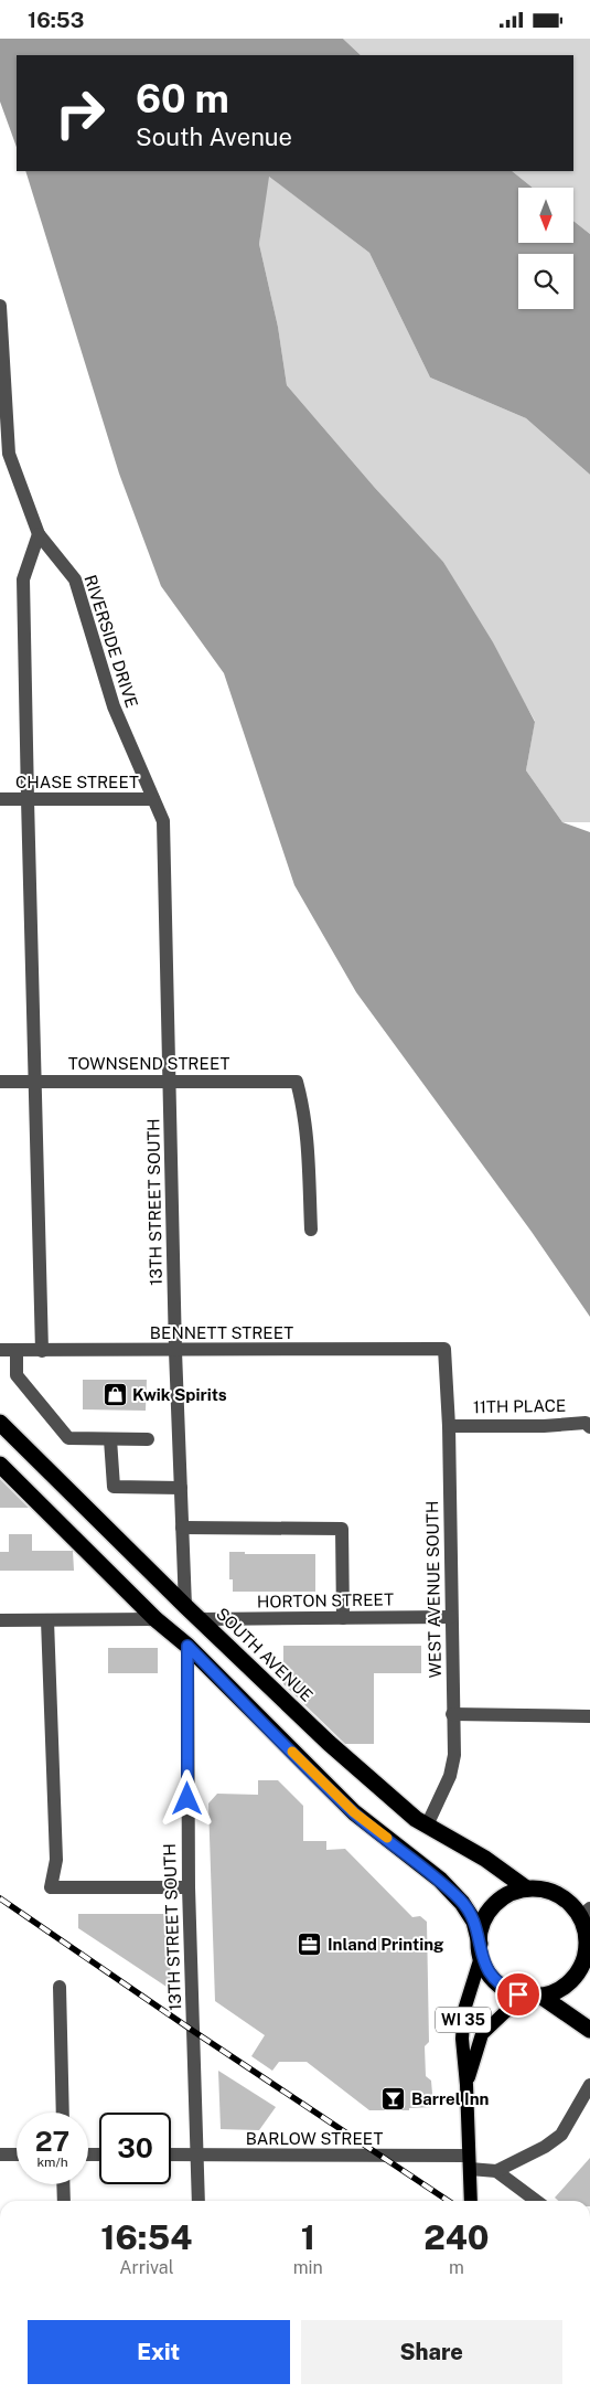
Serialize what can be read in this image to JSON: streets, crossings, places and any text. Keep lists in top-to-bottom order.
{
  "streets": {
    "highway": ["SOUTH AVENUE"],
    "main road": ["WI 35"],
    "street": [
      "RIVERSIDE DRIVE",
      "CHASE STREET",
      "TOWNSEND STREET",
      "13TH STREET SOUTH",
      "BENNETT STREET",
      "11TH PLACE",
      "WEST AVENUE SOUTH",
      "HORTON STREET",
      "BARLOW STREET"
    ]
  },
  "crossings": [
    ["RIVERSIDE DRIVE", "CHASE STREET"],
    ["RIVERSIDE DRIVE", "13TH STREET SOUTH"],
    ["CHASE STREET", "13TH STREET SOUTH"],
    ["TOWNSEND STREET", "13TH STREET SOUTH"],
    ["13TH STREET SOUTH", "BENNETT STREET"],
    ["13TH STREET SOUTH", "SOUTH AVENUE"],
    ["13TH STREET SOUTH", "BARLOW STREET"],
    ["BENNETT STREET", "WEST AVENUE SOUTH"],
    ["11TH PLACE", "WEST AVENUE SOUTH"],
    ["WEST AVENUE SOUTH", "HORTON STREET"],
    ["WEST AVENUE SOUTH", "SOUTH AVENUE"],
    ["HORTON STREET", "SOUTH AVENUE"],
    ["SOUTH AVENUE", "WI 35"],
    ["WI 35", "BARLOW STREET"]
  ],
  "places": {
    "shop": ["Kwik Spirits"],
    "office": ["Inland Printing"],
    "bar": ["Barrel Inn"]
  },
  "north": "bottom",
  "page": {
    "status": "16:53",
    "turn": ["60 m", "South Avenue"],
    "speed": "27 km/h",
    "limit": "30",
    "eta": [
      "16:54",
      "Arrival",
      "1",
      "min",
      "240",
      "m"
    ],
    "buttons": ["Exit", "Share"]
  }
}
